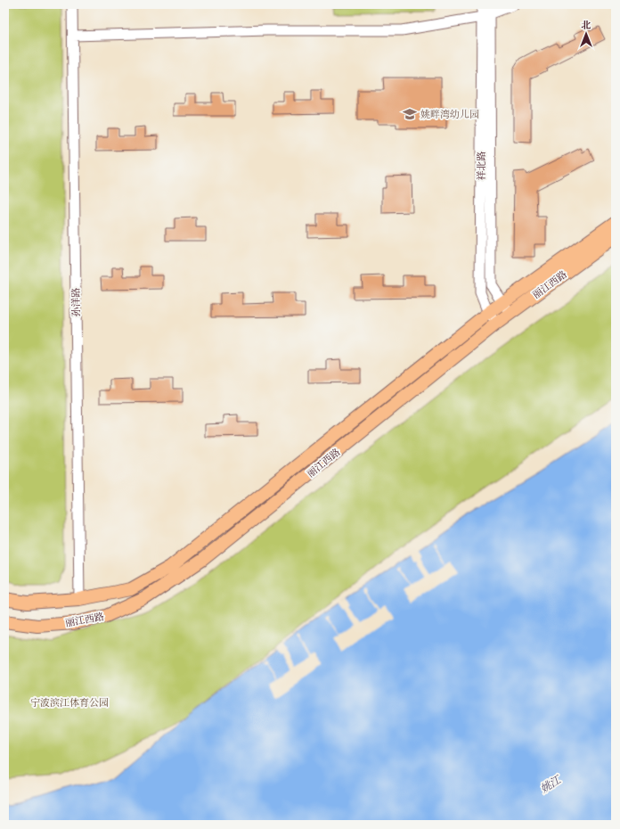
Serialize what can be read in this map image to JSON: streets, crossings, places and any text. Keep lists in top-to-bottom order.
{
  "streets": {
    "main road": ["丽江西路"],
    "street": ["祥北路", "孙洋路"]
  },
  "crossings": [
    ["祥北路", "丽江西路"],
    ["丽江西路", "孙洋路"]
  ],
  "water": ["姚江"],
  "parks": ["宁波滨江体育公园"],
  "places": {
    "school or university": ["姚畔湾幼儿园"]
  },
  "north": "top"
}
